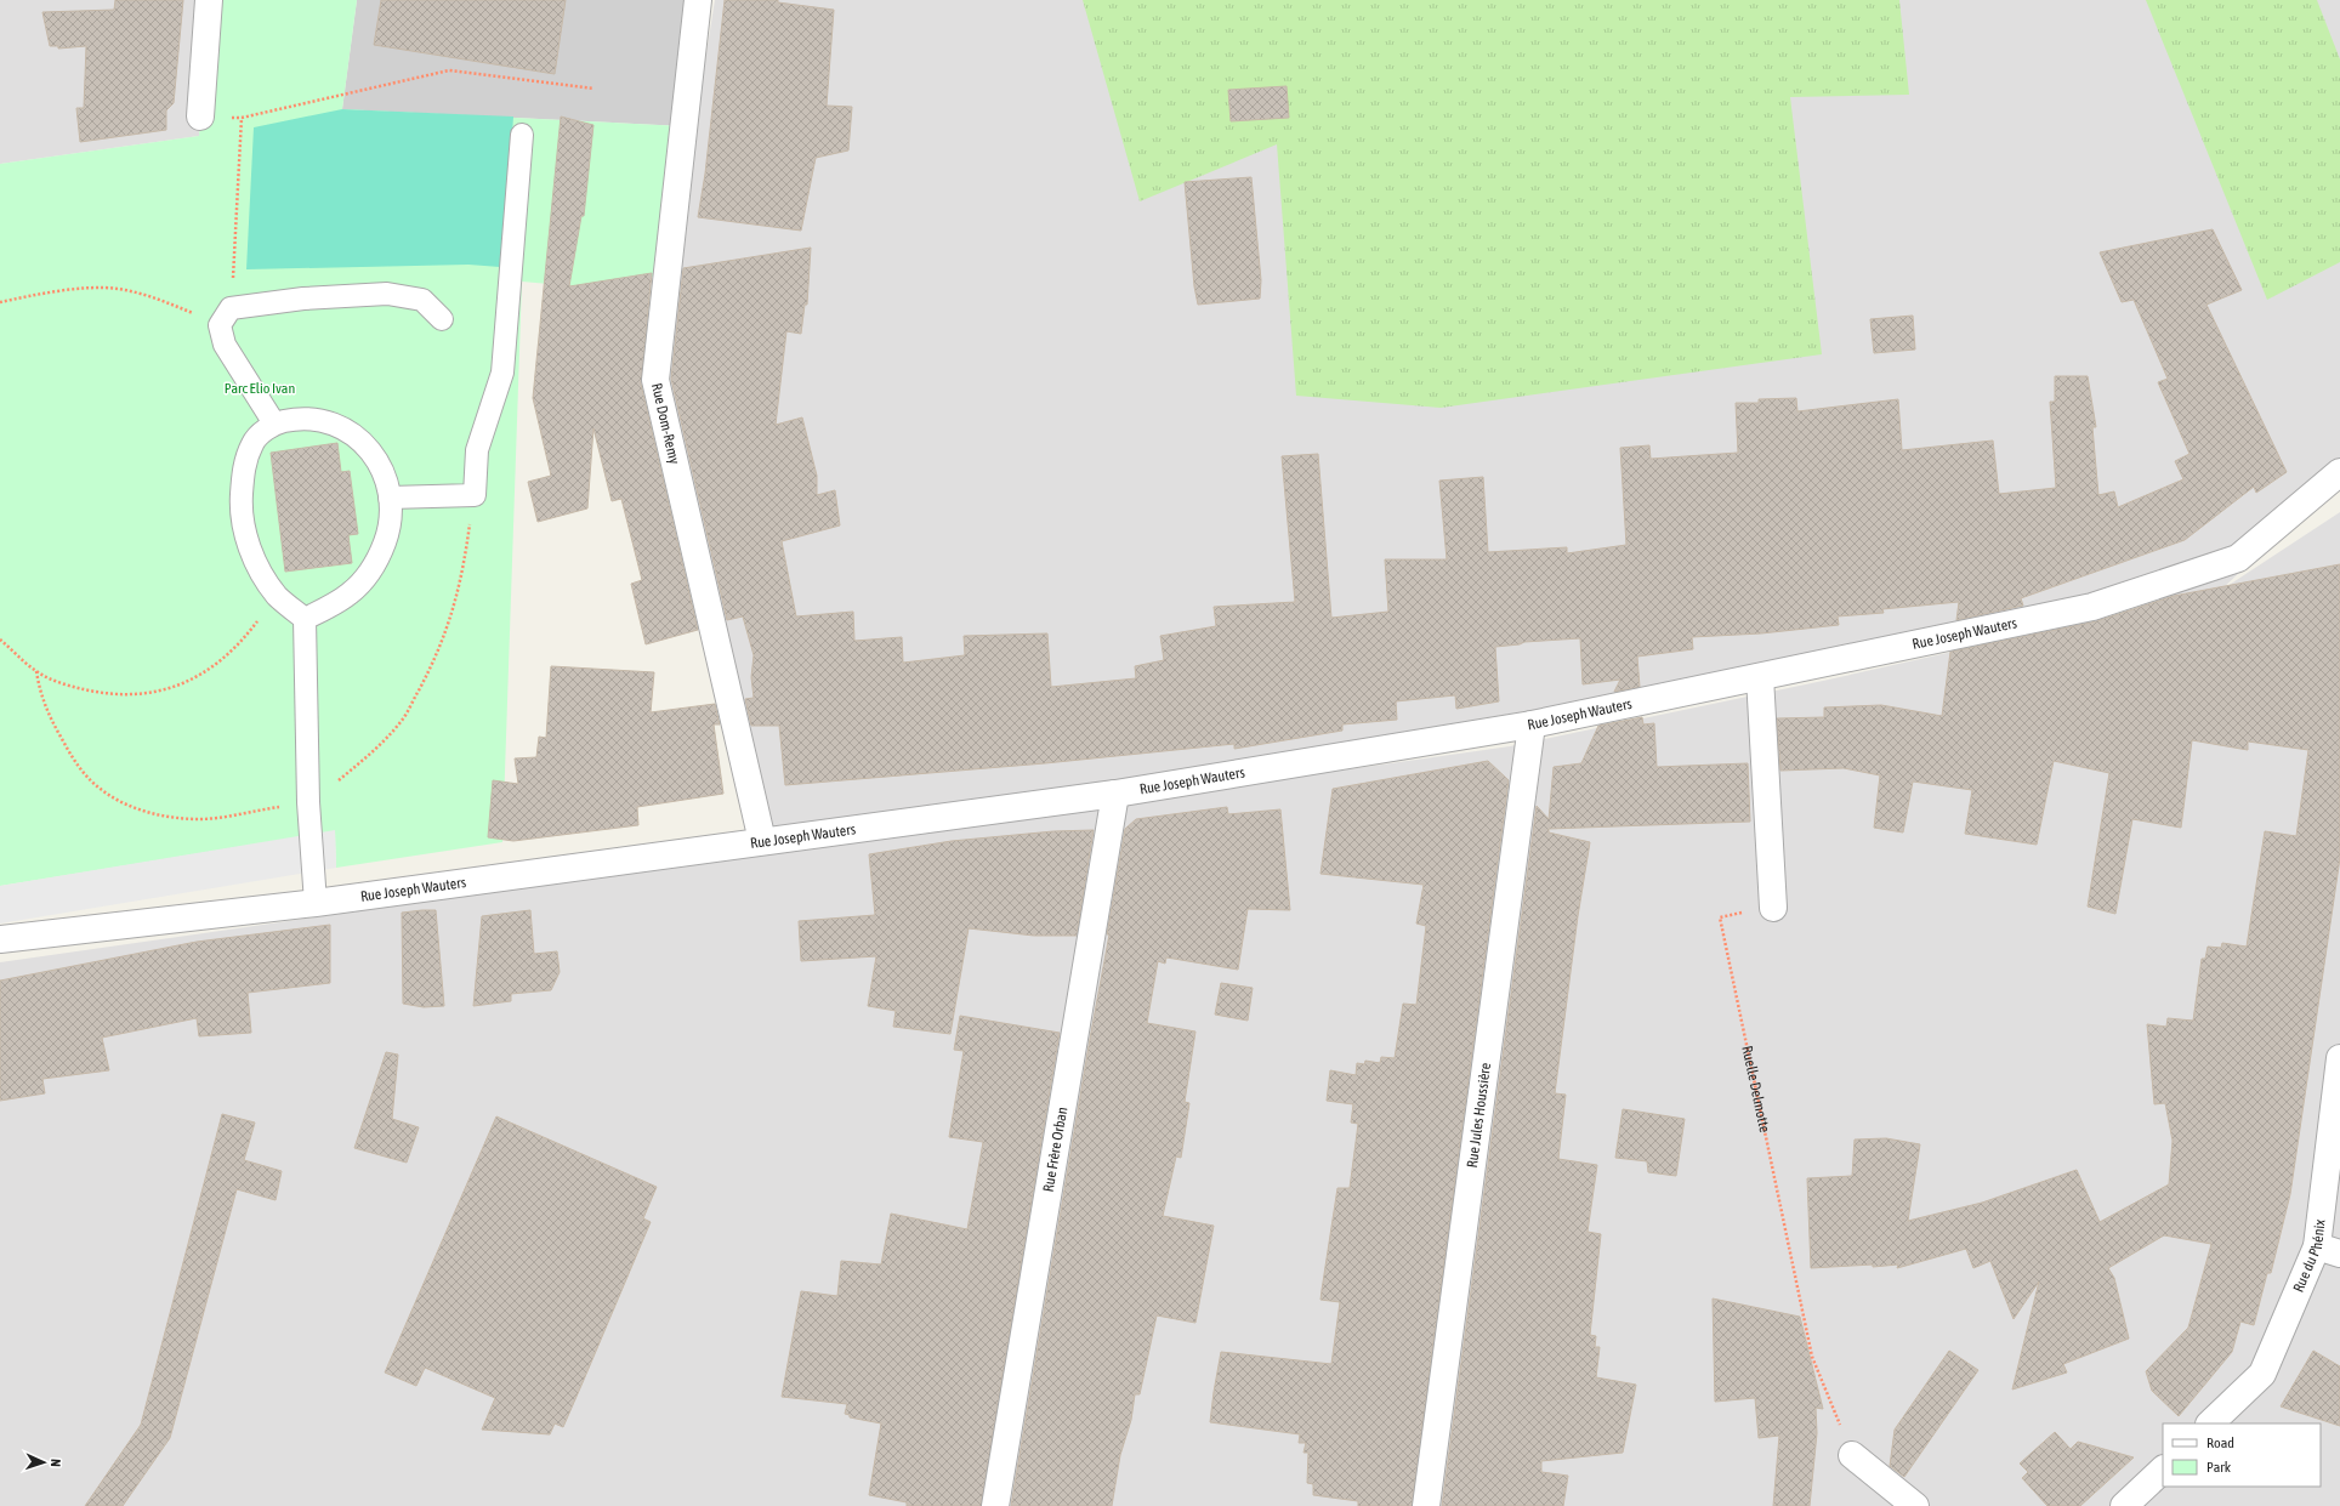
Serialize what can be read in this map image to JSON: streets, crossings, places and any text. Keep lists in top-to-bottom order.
{
  "streets": {
    "street": [
      "Rue Dom-Remy",
      "Rue Joseph Wauters",
      "Rue Jules Houssière",
      "Rue Frère Orban",
      "Rue du Phénix"
    ],
    "path": ["Ruelle Delmotte"]
  },
  "crossings": [
    ["Rue Dom-Remy", "Rue Joseph Wauters"],
    ["Rue Joseph Wauters", "Rue Jules Houssière"],
    ["Rue Joseph Wauters", "Rue Frère Orban"]
  ],
  "parks": ["Parc Elio Ivan"],
  "legend": ["Road", "Park"],
  "north": "right"
}
